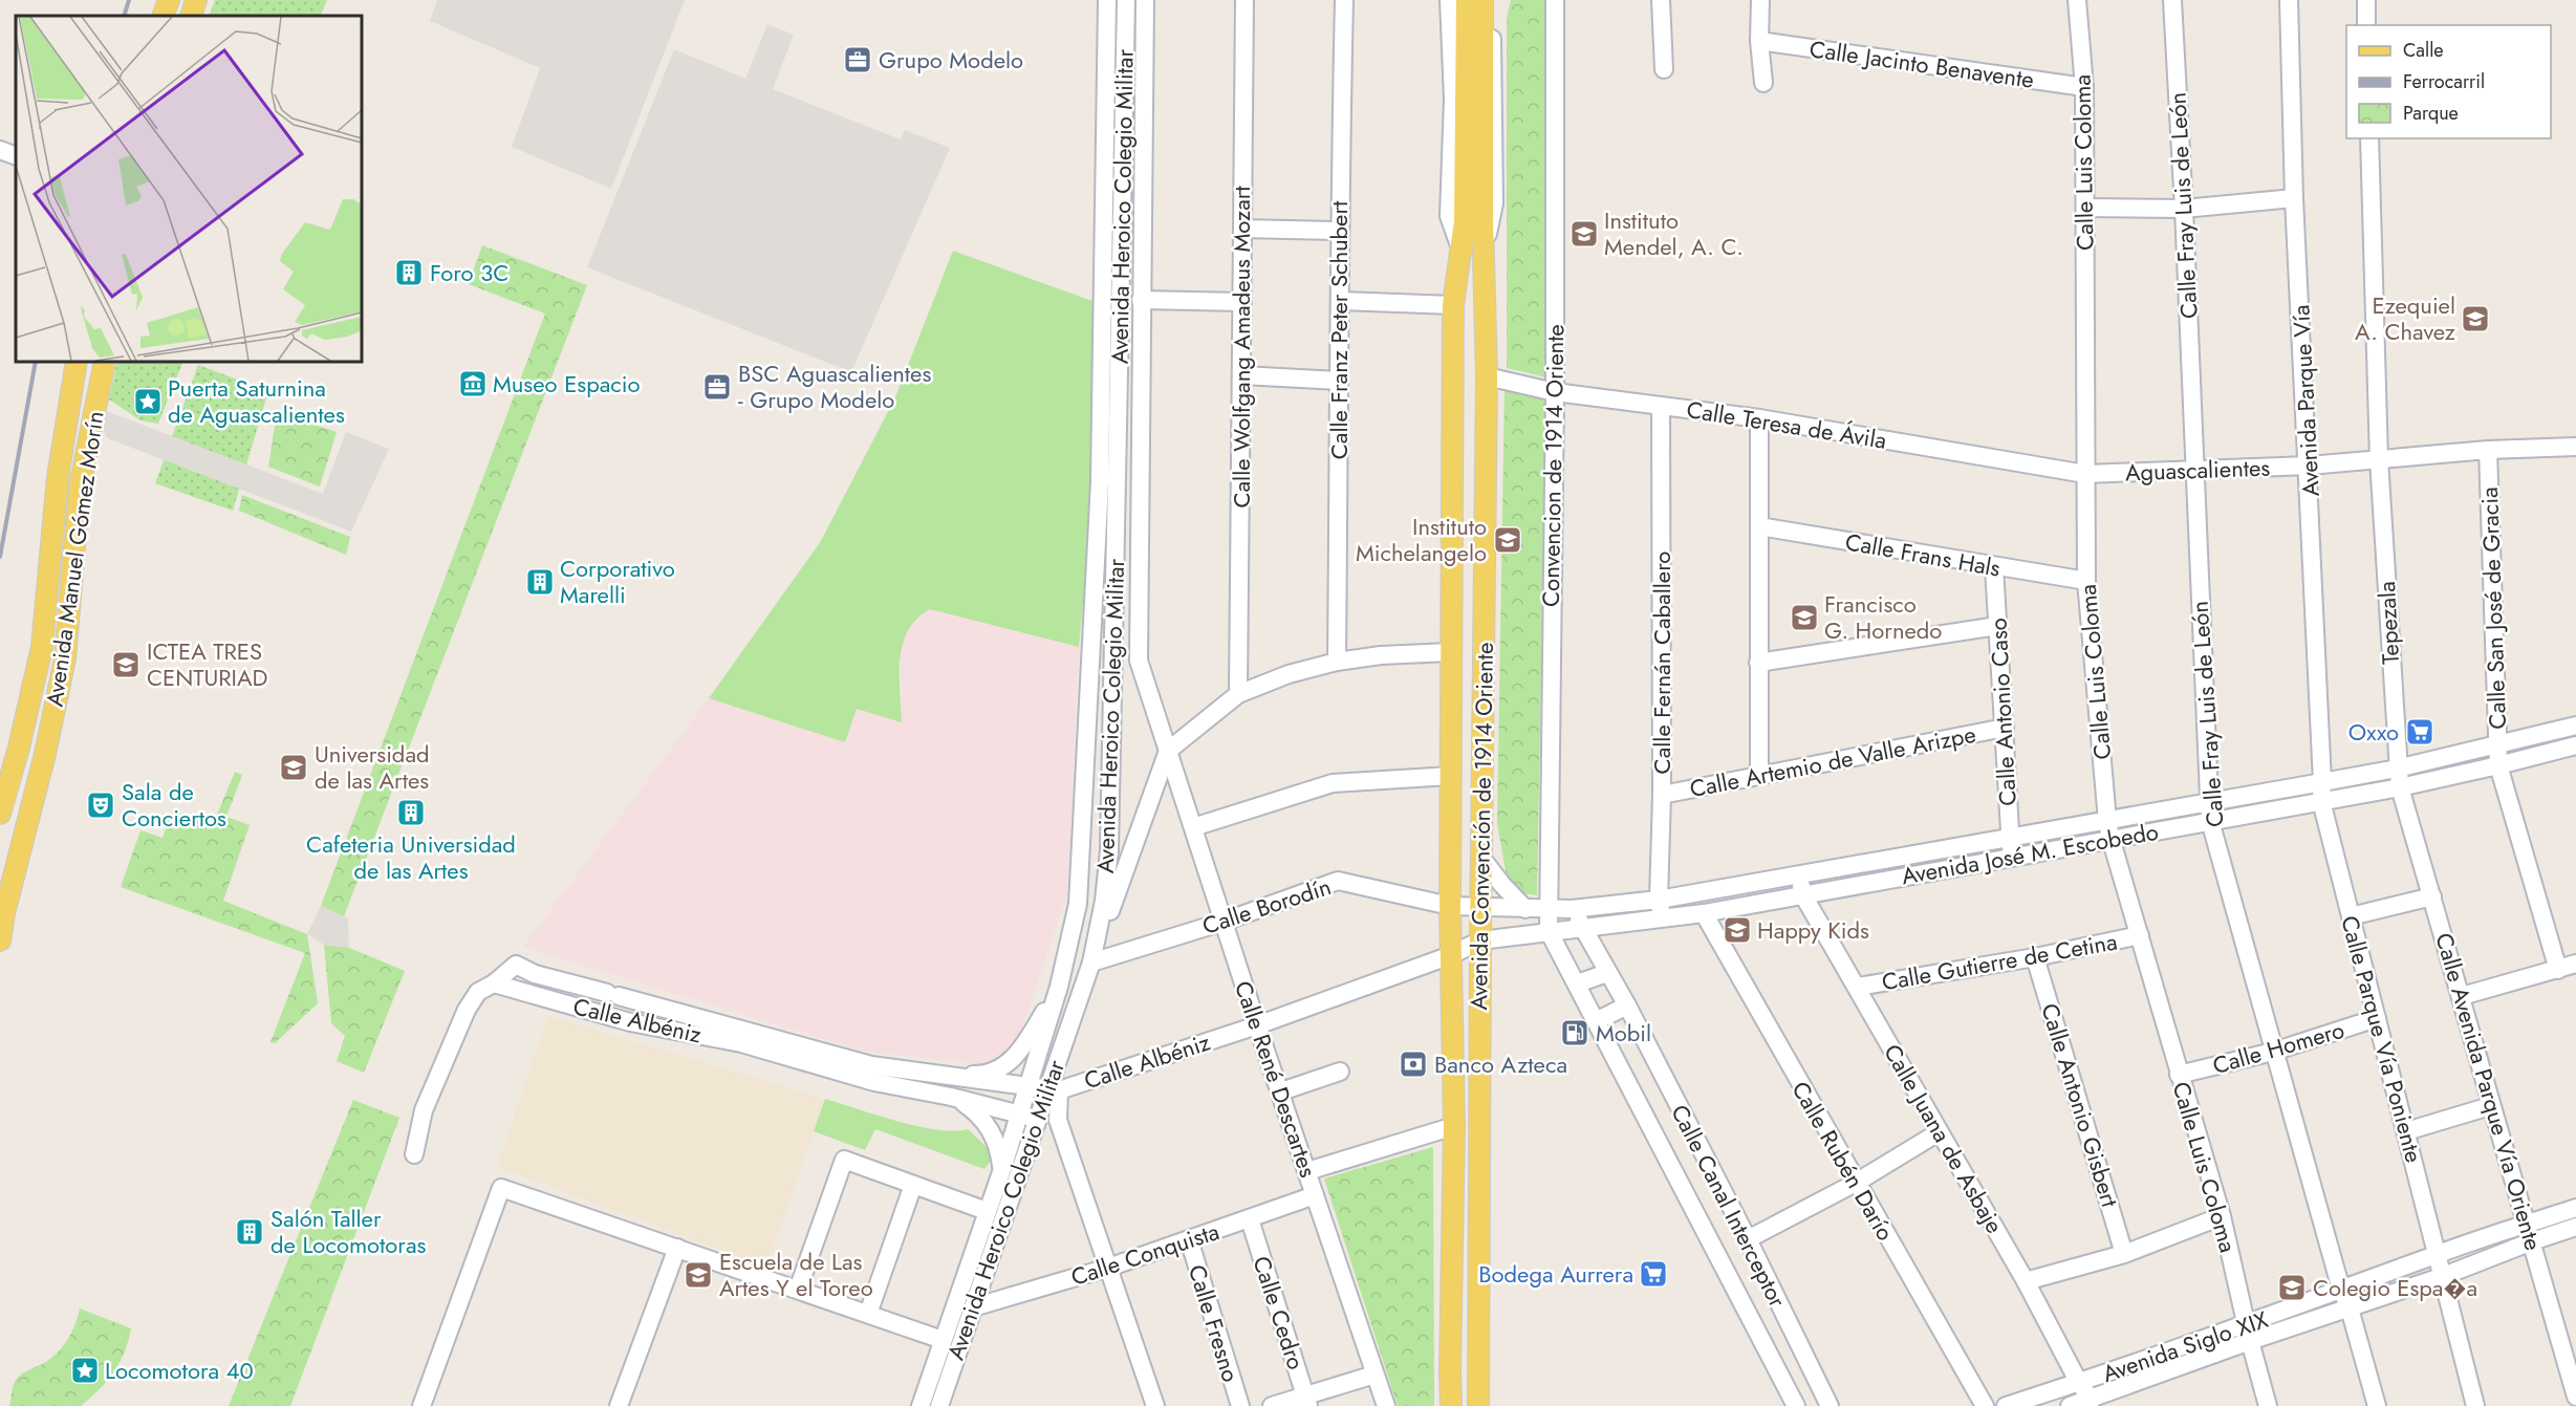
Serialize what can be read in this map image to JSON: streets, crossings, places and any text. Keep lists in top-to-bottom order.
{
  "streets": {
    "main road": ["Avenida Manuel Gómez Morín", "Avenida Convención de 1914 Oriente"],
    "street": [
      "Calle Jacinto Benavente",
      "Calle Luis Coloma",
      "Calle Fray Luis de León",
      "Avenida Heroico Colegio Militar",
      "Calle Franz Peter Schubert",
      "Calle Wolfgang Amadeus Mozart",
      "Avenida Parque Vía",
      "Calle Teresa de Ávila",
      "Convencion de 1914 Oriente",
      "Aguascalientes",
      "Calle Frans Hals",
      "Calle San José de Gracia",
      "Tepezala",
      "Calle Fernán Caballero",
      "Calle Antonio Caso",
      "Calle Artemio de Valle Arizpe",
      "Avenida José M. Escobedo",
      "Calle Borodín",
      "Calle Gutierre de Cetina",
      "Calle Albéniz",
      "Calle Parque Vía Poniente",
      "Calle Homero",
      "Calle René Descartes",
      "Calle Avenida Parque Vía Oriente",
      "Calle Antonio Gisbert",
      "Calle Juana de Asbaje",
      "Calle Rubén Darío",
      "Calle Canal Interceptor",
      "Calle Conquista",
      "Calle Cedro",
      "Calle Fresno",
      "Avenida Siglo XIX"
    ]
  },
  "crossings": [
    ["Calle Jacinto Benavente", "Calle Luis Coloma"],
    ["Calle Luis Coloma", "Calle Teresa de Ávila"],
    ["Calle Luis Coloma", "Aguascalientes"],
    ["Calle Luis Coloma", "Calle Frans Hals"],
    ["Calle Luis Coloma", "Avenida José M. Escobedo"],
    ["Calle Luis Coloma", "Calle Gutierre de Cetina"],
    ["Calle Luis Coloma", "Calle Homero"],
    ["Calle Luis Coloma", "Avenida Siglo XIX"],
    ["Calle Fray Luis de León", "Aguascalientes"],
    ["Calle Fray Luis de León", "Avenida José M. Escobedo"],
    ["Calle Fray Luis de León", "Calle Homero"],
    ["Calle Fray Luis de León", "Avenida Siglo XIX"],
    ["Avenida Heroico Colegio Militar", "Calle Borodín"],
    ["Avenida Heroico Colegio Militar", "Calle Albéniz"],
    ["Avenida Heroico Colegio Militar", "Calle René Descartes"],
    ["Avenida Heroico Colegio Militar", "Calle Conquista"],
    ["Avenida Parque Vía", "Aguascalientes"],
    ["Avenida Parque Vía", "Avenida José M. Escobedo"],
    ["Avenida Parque Vía", "Calle Parque Vía Poniente"],
    ["Calle Teresa de Ávila", "Convencion de 1914 Oriente"],
    ["Calle Teresa de Ávila", "Aguascalientes"],
    ["Calle Teresa de Ávila", "Calle Fernán Caballero"],
    ["Calle Teresa de Ávila", "Avenida Convención de 1914 Oriente"],
    ["Convencion de 1914 Oriente", "Avenida José M. Escobedo"],
    ["Convencion de 1914 Oriente", "Calle Canal Interceptor"],
    ["Aguascalientes", "Calle San José de Gracia"],
    ["Aguascalientes", "Tepezala"],
    ["Calle Frans Hals", "Calle Antonio Caso"],
    ["Calle San José de Gracia", "Avenida José M. Escobedo"],
    ["Tepezala", "Avenida José M. Escobedo"],
    ["Tepezala", "Calle Avenida Parque Vía Oriente"],
    ["Calle Fernán Caballero", "Calle Artemio de Valle Arizpe"],
    ["Calle Fernán Caballero", "Avenida José M. Escobedo"],
    ["Calle Antonio Caso", "Calle Artemio de Valle Arizpe"],
    ["Calle Antonio Caso", "Avenida José M. Escobedo"],
    ["Avenida Convención de 1914 Oriente", "Avenida José M. Escobedo"],
    ["Avenida Convención de 1914 Oriente", "Calle Borodín"],
    ["Avenida Convención de 1914 Oriente", "Calle Albéniz"],
    ["Avenida José M. Escobedo", "Calle Borodín"],
    ["Avenida José M. Escobedo", "Calle Albéniz"],
    ["Avenida José M. Escobedo", "Calle Parque Vía Poniente"],
    ["Avenida José M. Escobedo", "Calle Avenida Parque Vía Oriente"],
    ["Avenida José M. Escobedo", "Calle Juana de Asbaje"],
    ["Avenida José M. Escobedo", "Calle Rubén Darío"],
    ["Avenida José M. Escobedo", "Calle Canal Interceptor"],
    ["Calle Borodín", "Calle René Descartes"],
    ["Calle Gutierre de Cetina", "Calle Antonio Gisbert"],
    ["Calle Gutierre de Cetina", "Calle Juana de Asbaje"],
    ["Calle Albéniz", "Calle René Descartes"],
    ["Calle Parque Vía Poniente", "Calle Homero"],
    ["Calle Parque Vía Poniente", "Avenida Siglo XIX"],
    ["Calle René Descartes", "Calle Conquista"],
    ["Calle Avenida Parque Vía Oriente", "Avenida Siglo XIX"],
    ["Calle Juana de Asbaje", "Avenida Siglo XIX"],
    ["Calle Conquista", "Calle Cedro"],
    ["Calle Conquista", "Calle Fresno"]
  ],
  "places": {
    "office": ["Grupo Modelo", "BSC Aguascalientes - Grupo Modelo"],
    "school or university": [
      "Instituto Mendel, A. C.",
      "Ezequiel A. Chavez",
      "Instituto Michelangelo",
      "Francisco G. Hornedo",
      "ICTEA TRES CENTURIAD",
      "Universidad de las Artes",
      "Happy Kids",
      "Escuela de Las Artes Y el Toreo",
      "Colegio Espa�a"
    ],
    "building": [
      "Foro 3C",
      "Corporativo Marelli",
      "Cafeteria Universidad de las Artes",
      "Salón Taller de Locomotoras"
    ],
    "museum": ["Museo Espacio"],
    "place": ["Puerta Saturnina de Aguascalientes", "Locomotora 40"],
    "supermarket": ["Oxxo", "Bodega Aurrera"],
    "theatre": ["Sala de Conciertos"],
    "fuel station": ["Mobil"],
    "bank": ["Banco Azteca"]
  },
  "legend": ["Calle", "Ferrocarril", "Parque"]
}
